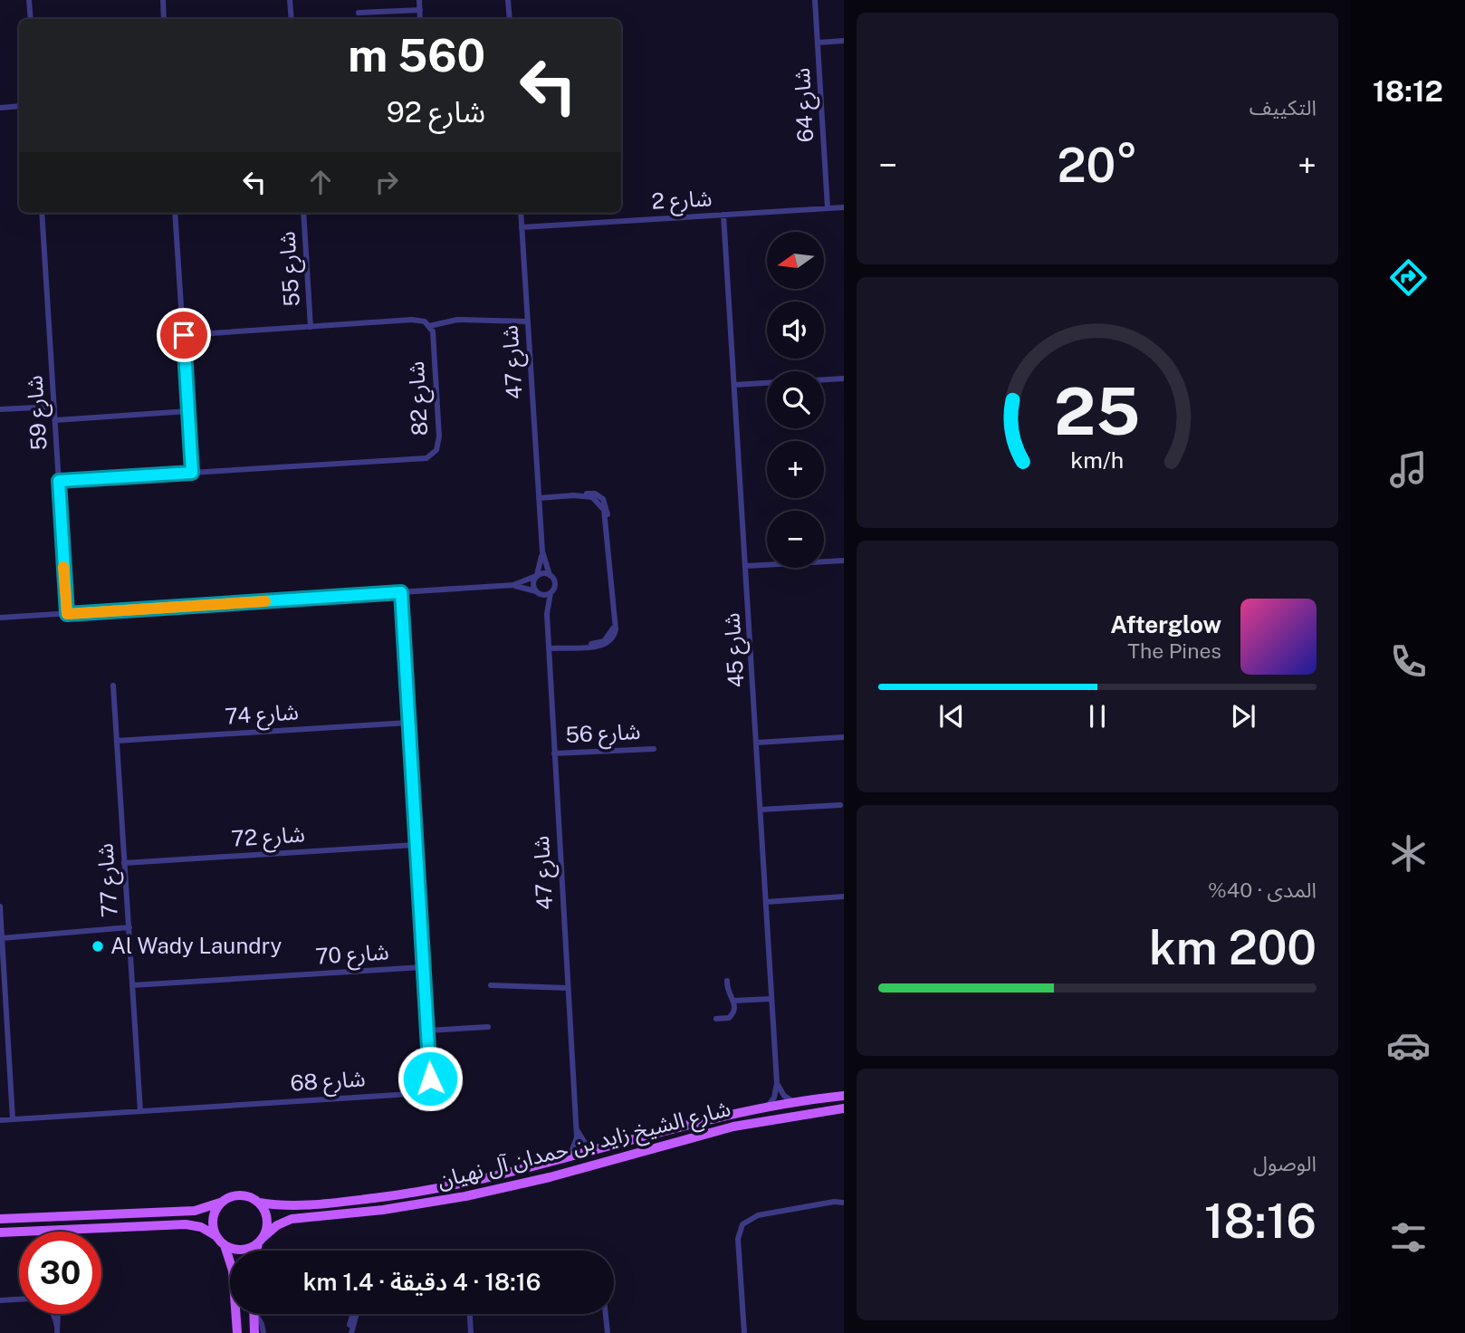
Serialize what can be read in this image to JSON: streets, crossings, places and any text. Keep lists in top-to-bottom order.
{
  "streets": {
    "main road": ["شارع الشيخ زايد بن حمدان آل نهيان"],
    "street": [
      "شارع 64",
      "شارع 2",
      "شارع 55",
      "شارع 47",
      "شارع 82",
      "شارع 59",
      "شارع 45",
      "شارع 74",
      "شارع 56",
      "شارع 72",
      "شارع 77",
      "شارع 70",
      "شارع 68"
    ]
  },
  "crossings": [
    ["شارع 64", "شارع 2"],
    ["شارع 2", "شارع 47"],
    ["شارع 2", "شارع 45"],
    ["شارع 47", "شارع 56"],
    ["شارع 47", "شارع الشيخ زايد بن حمدان آل نهيان"],
    ["شارع 82", "شارع 59"],
    ["شارع 45", "شارع الشيخ زايد بن حمدان آل نهيان"],
    ["شارع 74", "شارع 77"],
    ["شارع 74", "شارع 68"],
    ["شارع 72", "شارع 77"],
    ["شارع 72", "شارع 68"],
    ["شارع 77", "شارع 70"],
    ["شارع 77", "شارع 68"],
    ["شارع 70", "شارع 68"]
  ],
  "places": ["Al Wady Laundry"],
  "north": "left",
  "page": {
    "tabs": "18:12",
    "tile": [
      "التكييف",
      ["المدى · 40%", "200 km"],
      ["الوصول", "18:16"]
    ],
    "turn": ["560 m", "شارع 92"],
    "heat": ["−", "20°", "+"],
    "map_buttons": ["+", "−"],
    "song": ["Afterglow", "The Pines"],
    "limit": "30",
    "trip": "18:16 · 4 دقيقة · 1.4 km",
    "gauge": ["25", "km/h"]
  }
}
